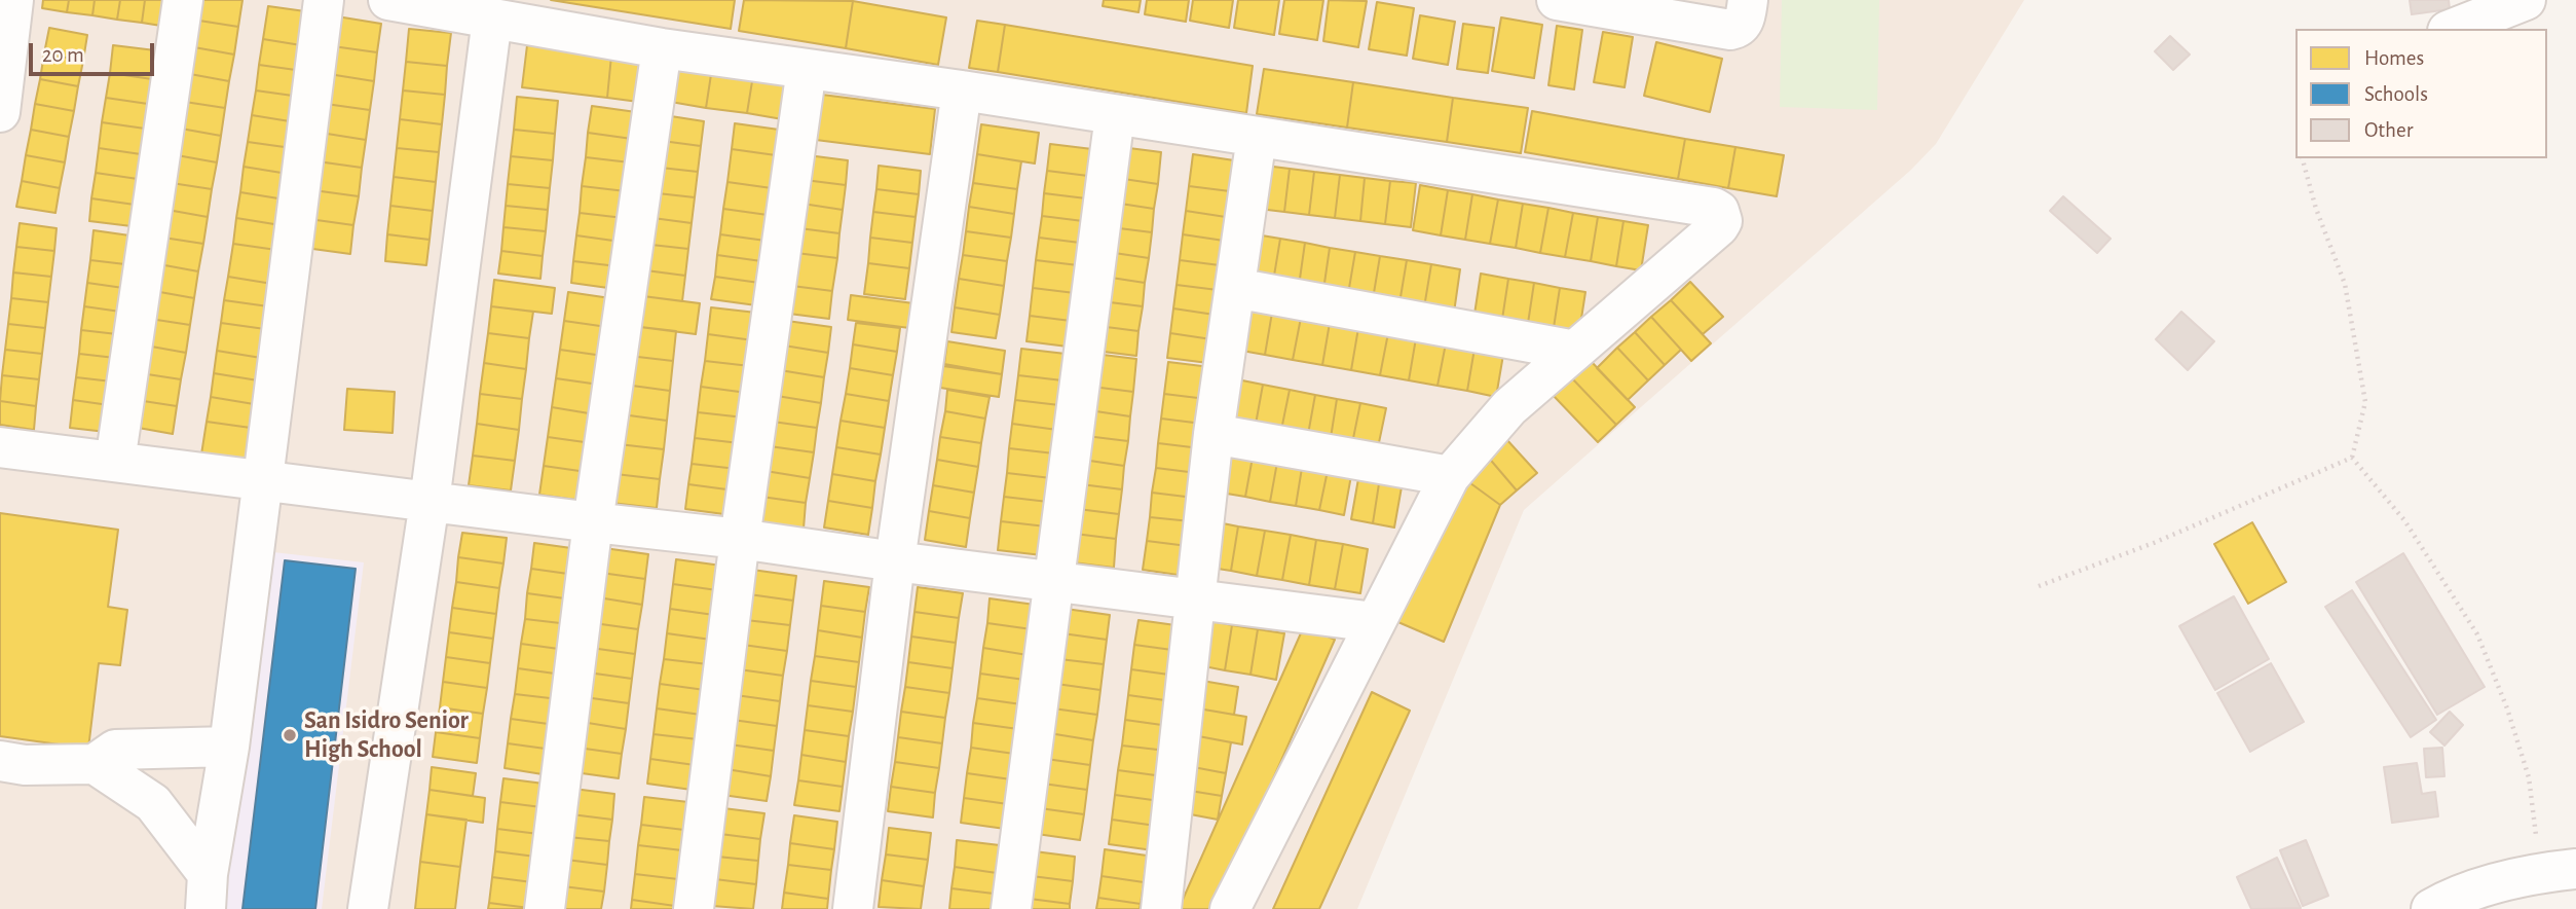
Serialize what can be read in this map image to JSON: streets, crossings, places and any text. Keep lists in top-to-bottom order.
{
  "places": ["San Isidro Senior High School"],
  "legend": ["Homes", "Schools", "Other"],
  "scale_bar": "20 m"
}
